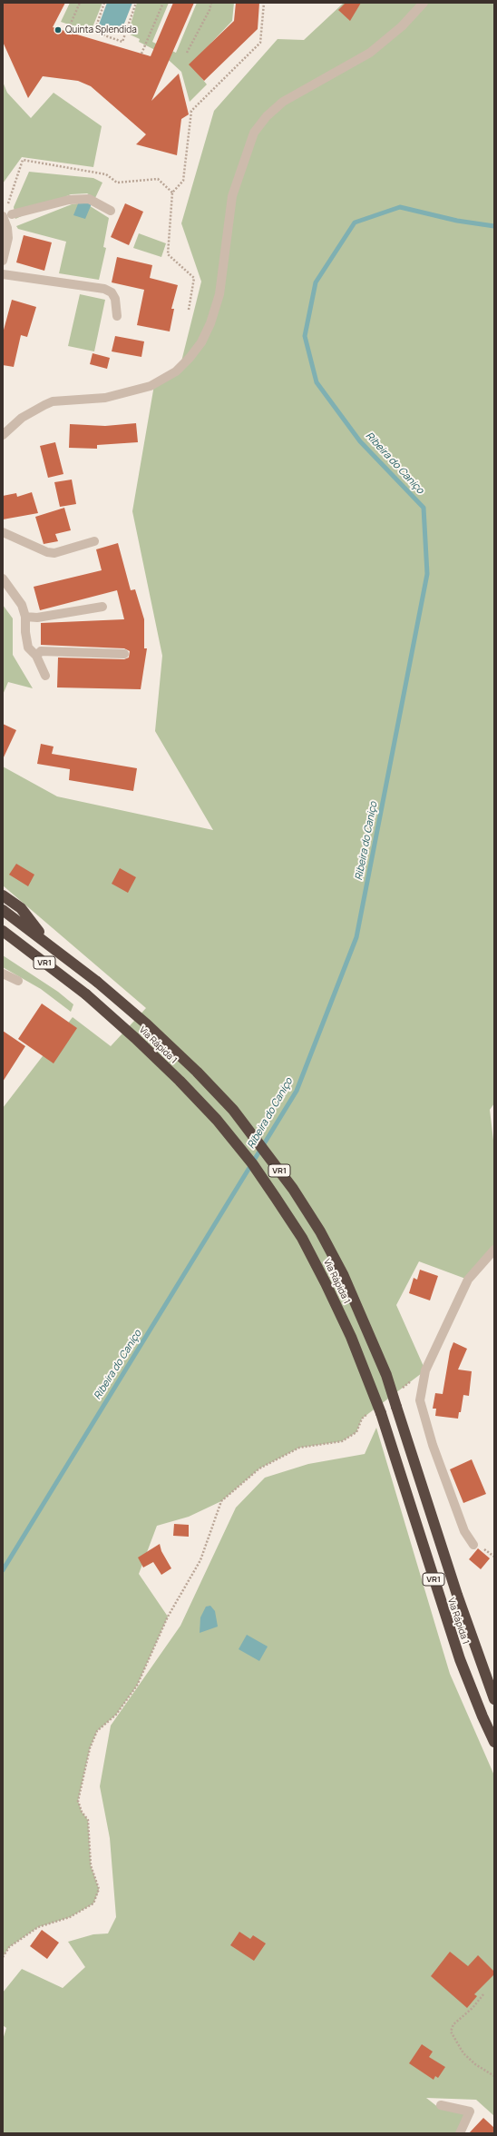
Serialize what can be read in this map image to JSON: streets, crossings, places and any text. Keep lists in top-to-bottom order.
{
  "streets": {
    "highway": ["VR1", "Via Rápida 1"]
  },
  "water": ["Ribeira do Caniço"],
  "places": ["Quinta Splendida"]
}
